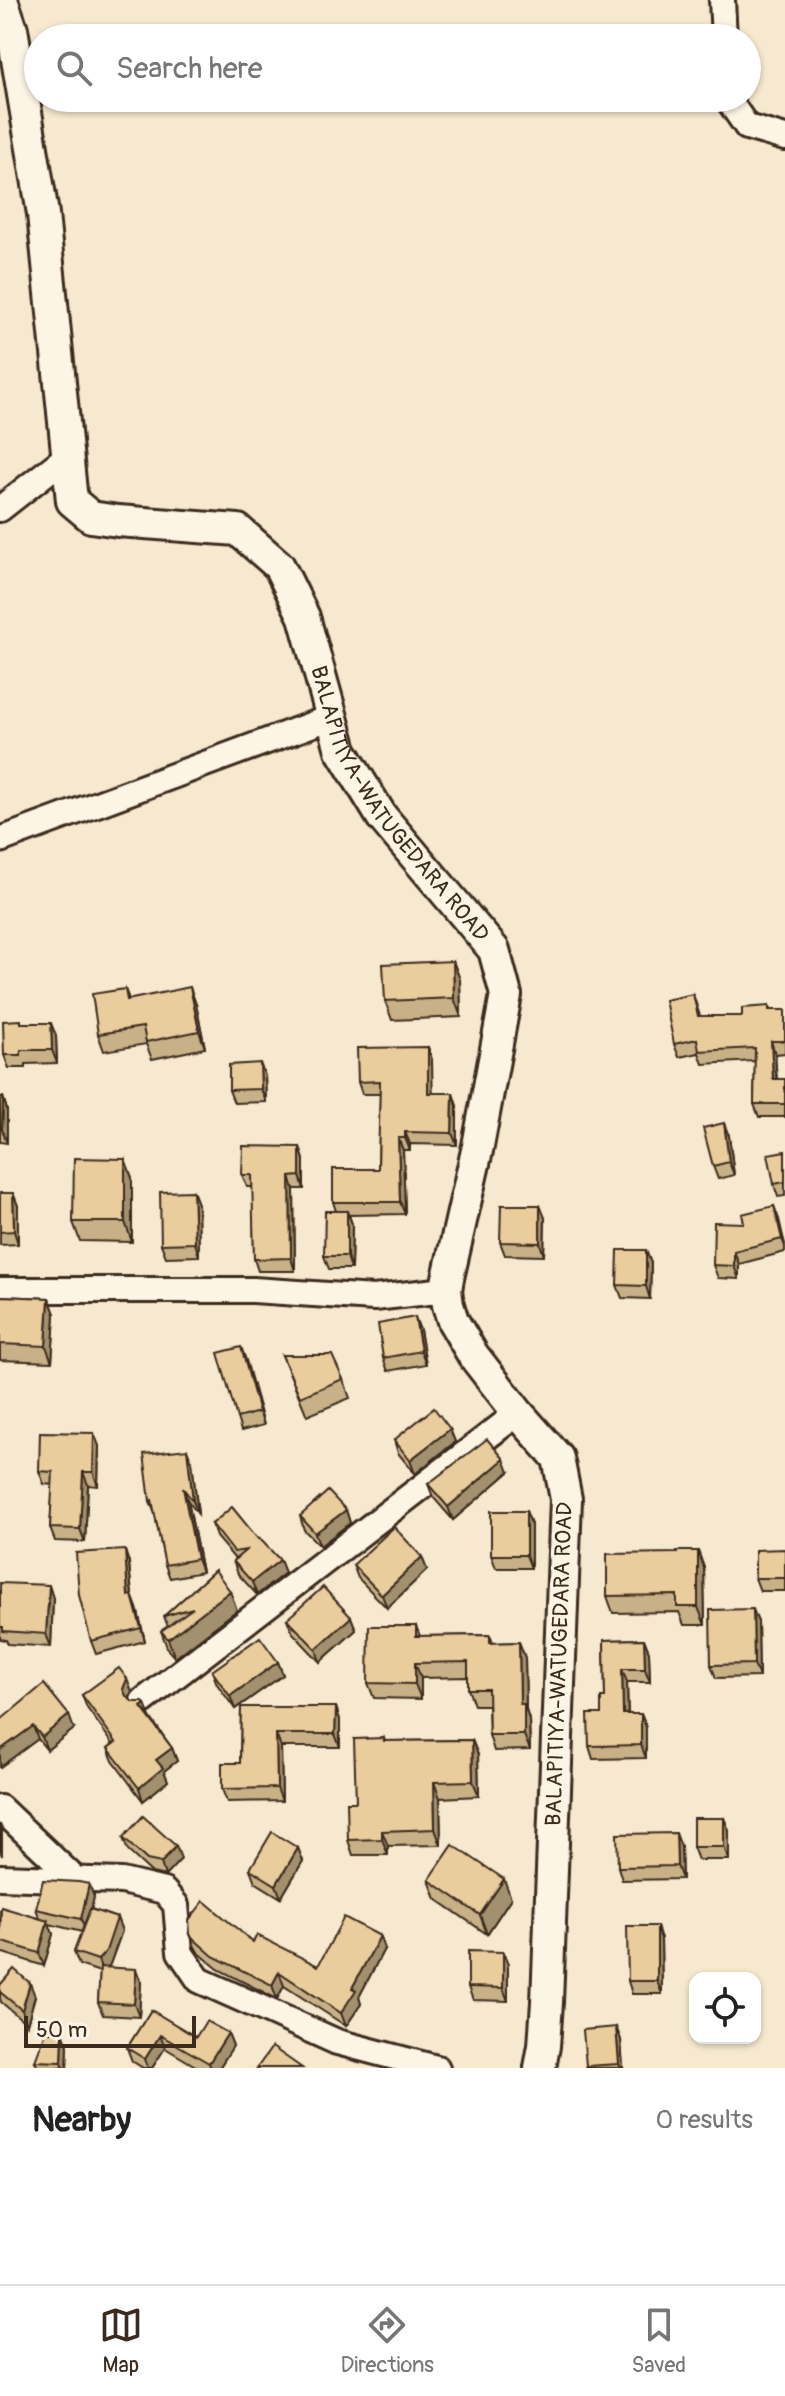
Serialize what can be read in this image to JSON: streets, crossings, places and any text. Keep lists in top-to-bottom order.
{
  "streets": {
    "main road": ["BALAPITIYA-WATUGEDARA ROAD"]
  },
  "scale_bar": "50 m",
  "page": {
    "search": "Search here",
    "scale": "50 m",
    "heading": ["Nearby", "0 results"],
    "nav": ["Map", "Directions", "Saved"]
  }
}
